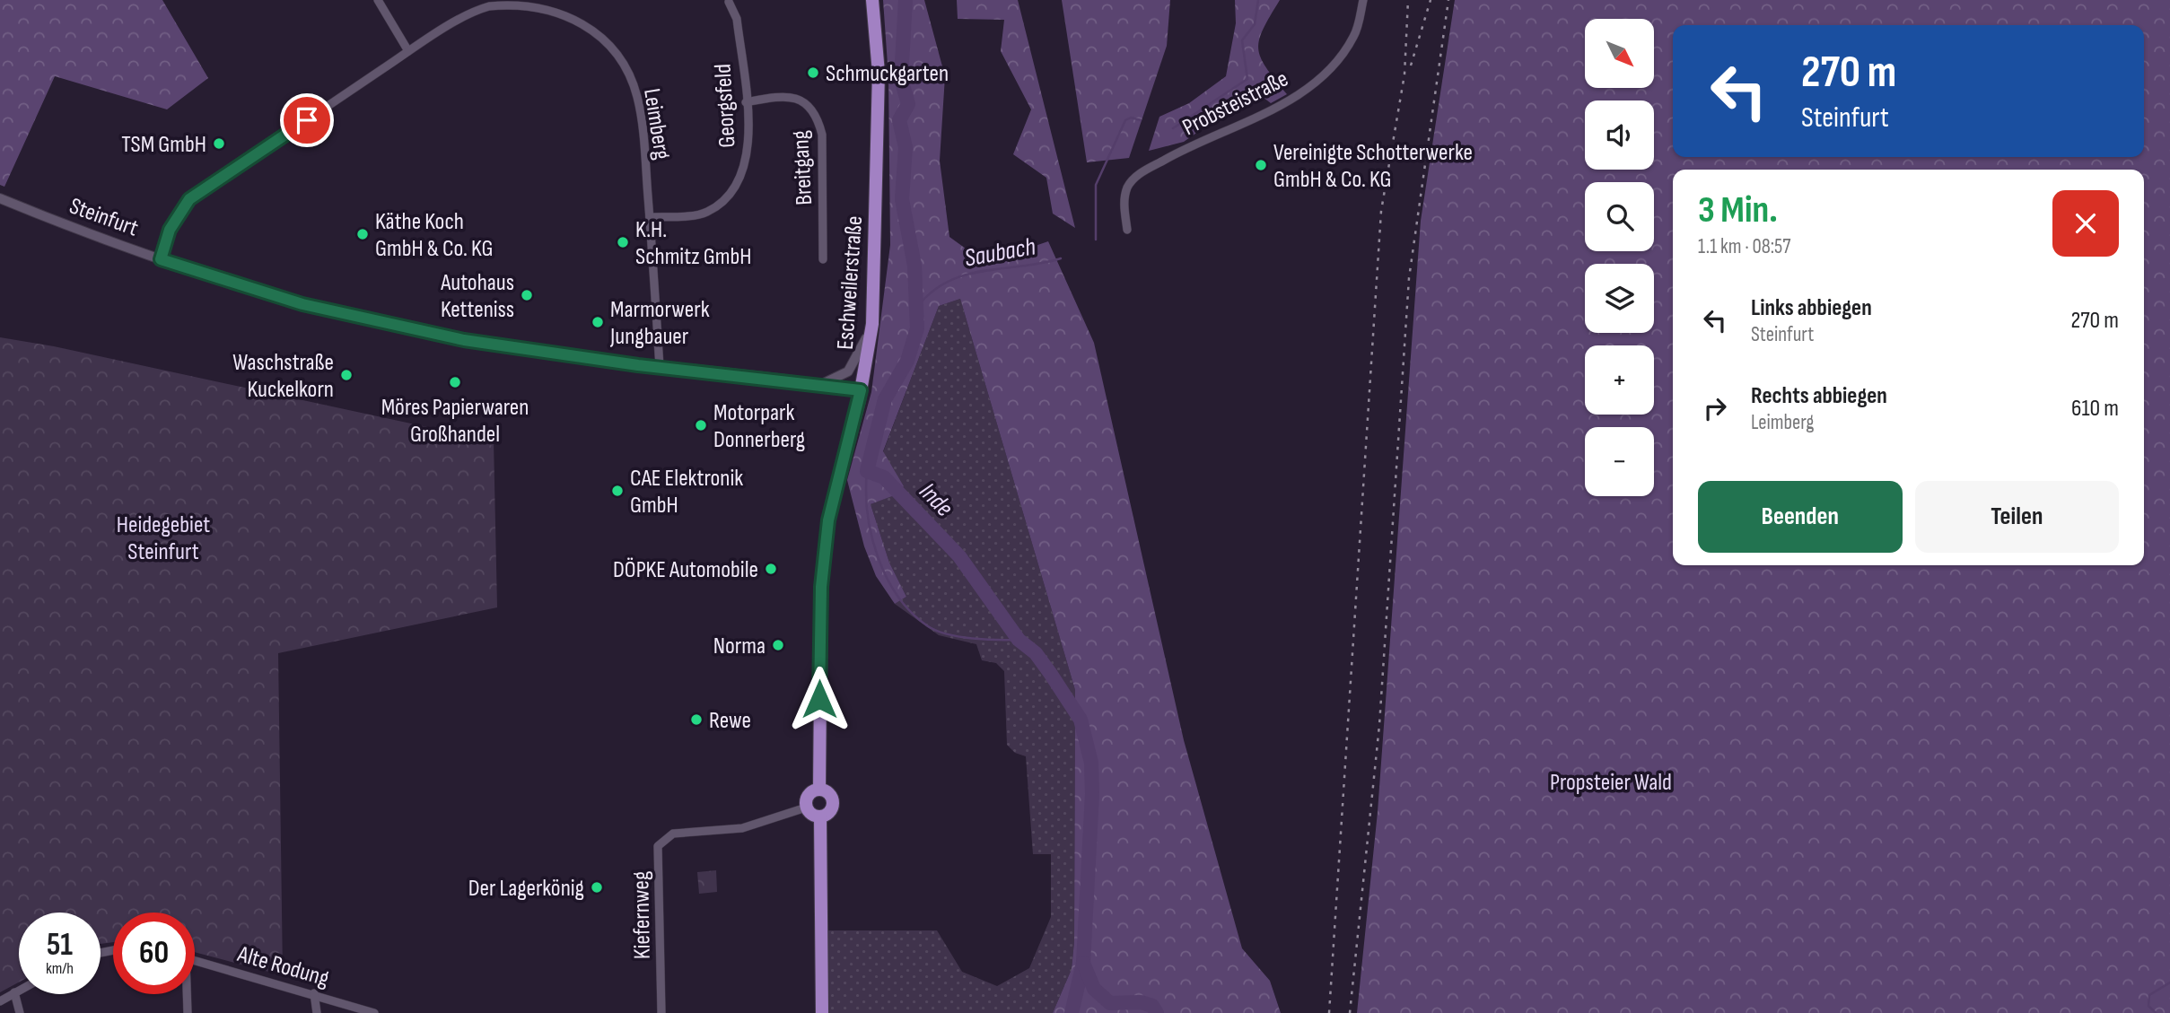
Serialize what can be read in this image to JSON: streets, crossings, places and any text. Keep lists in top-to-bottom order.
{
  "streets": {
    "main road": ["Eschweilerstraße"],
    "street": [
      "Probsteistraße",
      "Georgsfeld",
      "Leimberg",
      "Breitgang",
      "Steinfurt",
      "Kiefernweg",
      "Alte Rodung"
    ]
  },
  "crossings": [
    ["Georgsfeld", "Leimberg"],
    ["Georgsfeld", "Breitgang"],
    ["Leimberg", "Steinfurt"],
    ["Steinfurt", "Eschweilerstraße"],
    ["Eschweilerstraße", "Kiefernweg"]
  ],
  "water": ["Saubach", "Inde"],
  "parks": ["Heidegebiet Steinfurt", "Propsteier Wald"],
  "places": [
    "Schmuckgarten",
    "TSM GmbH",
    "Vereinigte Schotterwerke GmbH & Co. KG",
    "Käthe Koch GmbH & Co. KG",
    "K.H. Schmitz GmbH",
    "Autohaus Ketteniss",
    "Marmorwerk Jungbauer",
    "Waschstraße Kuckelkorn",
    "Möres Papierwaren Großhandel",
    "Motorpark Donnerberg",
    "CAE Elektronik GmbH",
    "DÖPKE Automobile",
    "Norma",
    "Rewe",
    "Der Lagerkönig"
  ],
  "north": "bottom right",
  "page": {
    "map_buttons": ["+", "−"],
    "turn": ["270 m", "Steinfurt"],
    "heading": ["3 Min.", "1.1 km · 08:57"],
    "list": [
      {
        "name": "Links abbiegen",
        "note": "Steinfurt",
        "value": "270 m"
      },
      {
        "name": "Rechts abbiegen",
        "note": "Leimberg",
        "value": "610 m"
      }
    ],
    "buttons": ["Beenden", "Teilen"],
    "speed": "51 km/h",
    "limit": "60"
  }
}
